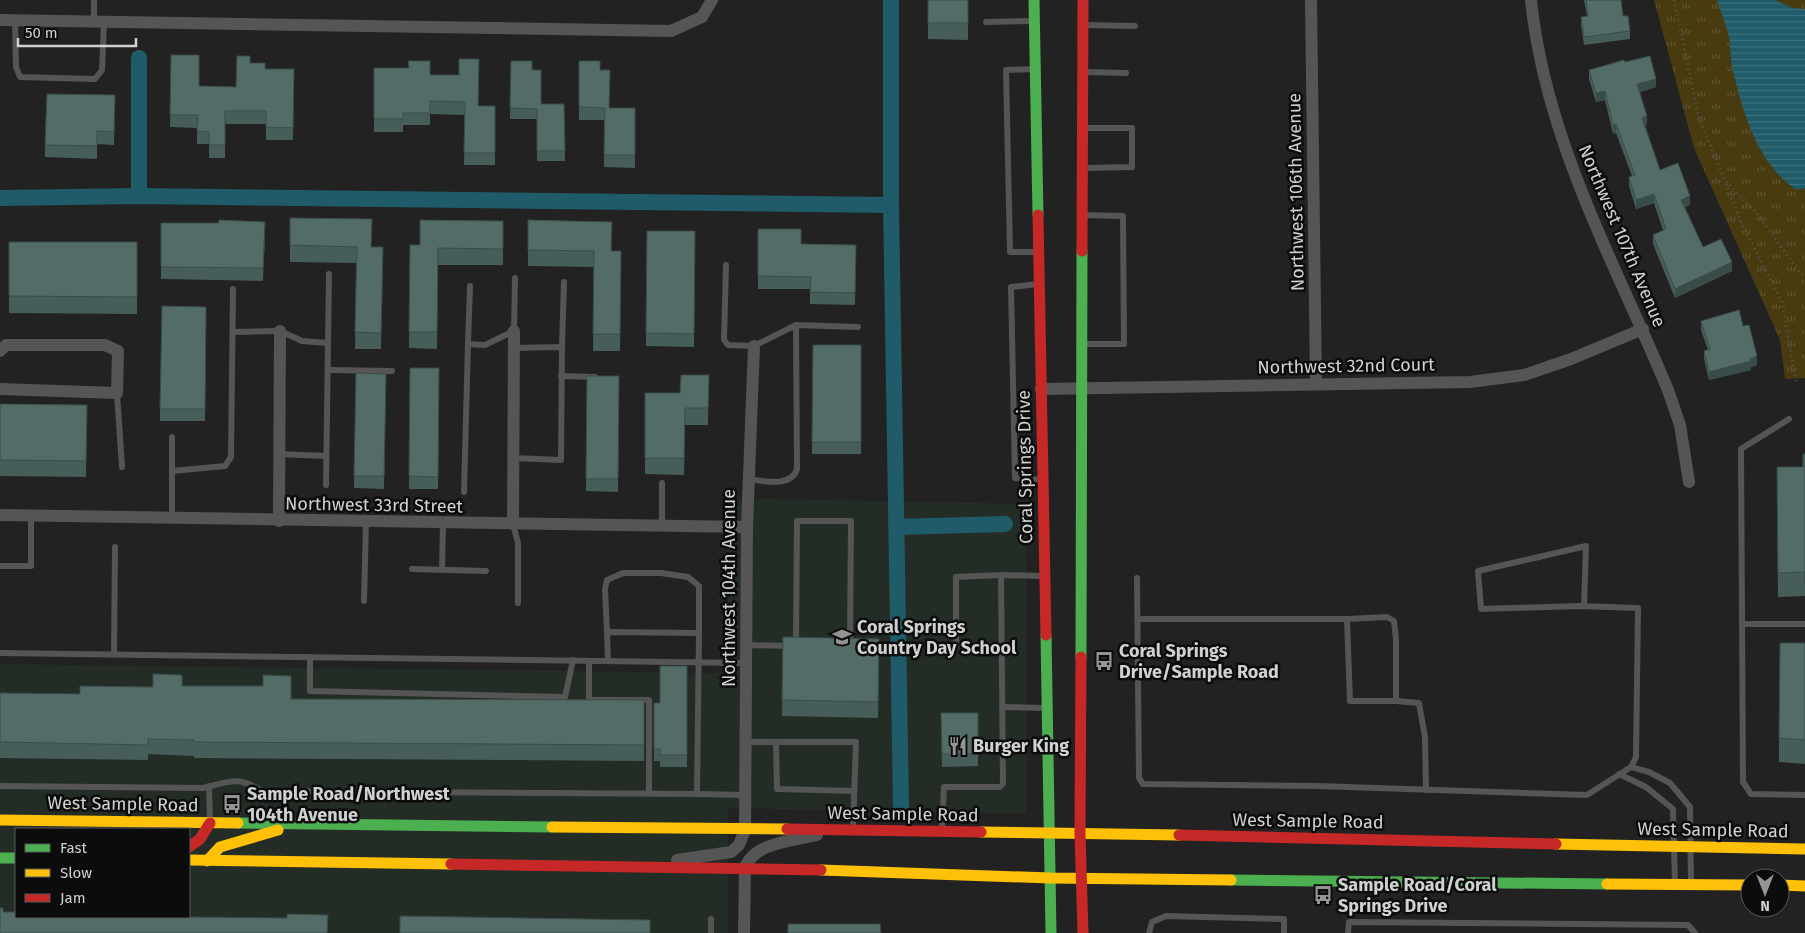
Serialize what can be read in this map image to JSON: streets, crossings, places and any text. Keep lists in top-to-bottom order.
{
  "streets": {
    "main road": ["Coral Springs Drive", "West Sample Road"],
    "street": [
      "Northwest 106th Avenue",
      "Northwest 107th Avenue",
      "Northwest 32nd Court",
      "Northwest 33rd Street",
      "Northwest 104th Avenue"
    ]
  },
  "crossings": [
    ["Northwest 106th Avenue", "Northwest 32nd Court"],
    ["Northwest 107th Avenue", "Northwest 32nd Court"],
    ["Northwest 32nd Court", "Coral Springs Drive"],
    ["Coral Springs Drive", "West Sample Road"],
    ["Northwest 33rd Street", "Northwest 104th Avenue"],
    ["Northwest 104th Avenue", "West Sample Road"]
  ],
  "places": {
    "school or university": ["Coral Springs Country Day School"],
    "bus stop": ["Coral Springs Drive/Sample Road", "Sample Road/Northwest 104th Avenue", "Sample Road/Coral Springs Drive"],
    "restaurant": ["Burger King"]
  },
  "legend": ["Fast", "Slow", "Jam"],
  "scale_bar": "50 m",
  "north": "bottom"
}
